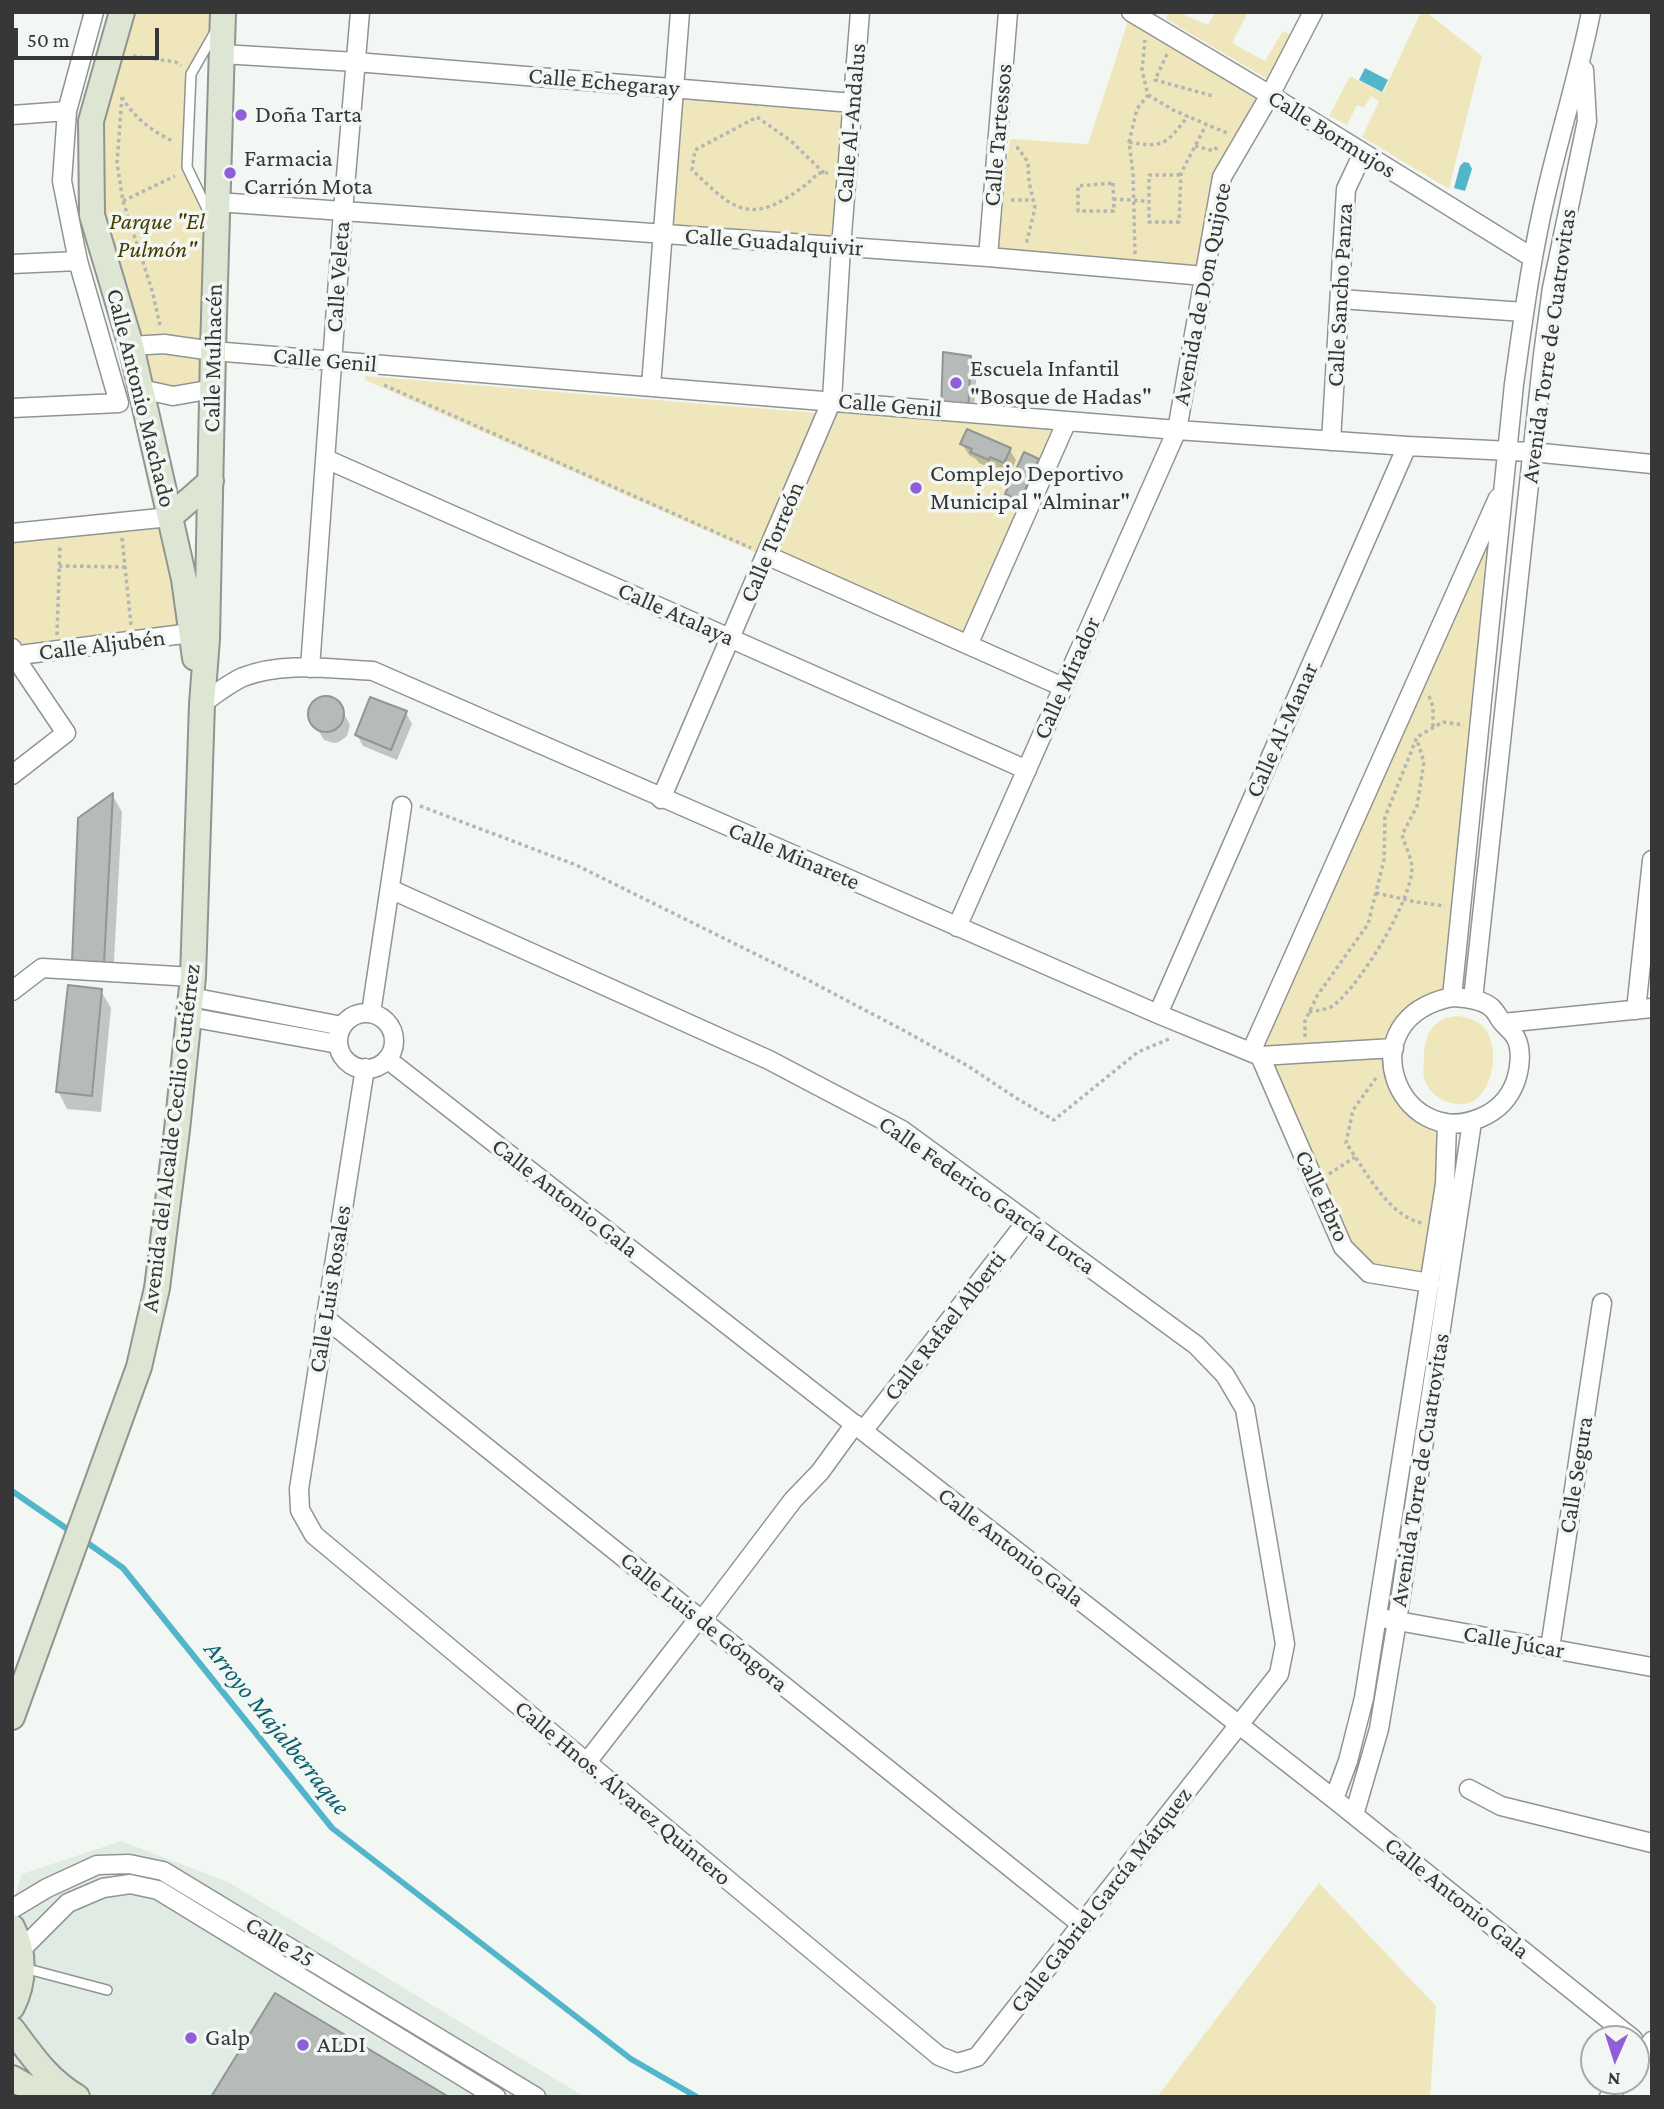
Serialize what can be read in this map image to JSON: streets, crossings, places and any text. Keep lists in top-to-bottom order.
{
  "streets": {
    "street": [
      "Calle Echegaray",
      "Calle Al-Andalus",
      "Calle Bormujos",
      "Calle Tartessos",
      "Calle Guadalquivir",
      "Calle Veleta",
      "Avenida de Don Quijote",
      "Calle Sancho Panza",
      "Avenida Torre de Cuatrovitas",
      "Calle Mulhacén",
      "Calle Genil",
      "Calle Antonio Machado",
      "Calle Torreón",
      "Calle Atalaya",
      "Calle Aljubén",
      "Calle Mirador",
      "Calle Al-Manar",
      "Calle Minarete",
      "Avenida del Alcalde Cecilio Gutiérrez",
      "Calle Federico García Lorca",
      "Calle Ebro",
      "Calle Antonio Gala",
      "Calle Luis Rosales",
      "Calle Rafael Alberti",
      "Calle Segura",
      "Calle Luis de Góngora",
      "Calle Júcar",
      "Calle Hnos. Álvarez Quintero",
      "Calle Gabriel García Márquez",
      "Calle 25"
    ]
  },
  "crossings": [
    ["Calle Echegaray", "Calle Al-Andalus"],
    ["Calle Echegaray", "Calle Veleta"],
    ["Calle Echegaray", "Calle Mulhacén"],
    ["Calle Al-Andalus", "Calle Guadalquivir"],
    ["Calle Al-Andalus", "Calle Genil"],
    ["Calle Al-Andalus", "Calle Torreón"],
    ["Calle Bormujos", "Avenida de Don Quijote"],
    ["Calle Bormujos", "Calle Sancho Panza"],
    ["Calle Bormujos", "Avenida Torre de Cuatrovitas"],
    ["Calle Tartessos", "Calle Guadalquivir"],
    ["Calle Guadalquivir", "Calle Veleta"],
    ["Calle Guadalquivir", "Avenida de Don Quijote"],
    ["Calle Guadalquivir", "Calle Mulhacén"],
    ["Calle Veleta", "Calle Genil"],
    ["Calle Veleta", "Calle Atalaya"],
    ["Calle Veleta", "Calle Minarete"],
    ["Avenida de Don Quijote", "Calle Genil"],
    ["Avenida de Don Quijote", "Calle Mirador"],
    ["Calle Sancho Panza", "Calle Genil"],
    ["Avenida Torre de Cuatrovitas", "Calle Genil"],
    ["Avenida Torre de Cuatrovitas", "Calle Minarete"],
    ["Avenida Torre de Cuatrovitas", "Calle Ebro"],
    ["Avenida Torre de Cuatrovitas", "Calle Antonio Gala"],
    ["Avenida Torre de Cuatrovitas", "Calle Júcar"],
    ["Calle Mulhacén", "Calle Genil"],
    ["Calle Mulhacén", "Calle Antonio Machado"],
    ["Calle Mulhacén", "Calle Minarete"],
    ["Calle Mulhacén", "Avenida del Alcalde Cecilio Gutiérrez"],
    ["Calle Genil", "Calle Antonio Machado"],
    ["Calle Genil", "Calle Torreón"],
    ["Calle Genil", "Calle Mirador"],
    ["Calle Genil", "Calle Al-Manar"],
    ["Calle Antonio Machado", "Calle Aljubén"],
    ["Calle Antonio Machado", "Calle Minarete"],
    ["Calle Antonio Machado", "Avenida del Alcalde Cecilio Gutiérrez"],
    ["Calle Torreón", "Calle Atalaya"],
    ["Calle Torreón", "Calle Minarete"],
    ["Calle Atalaya", "Calle Mirador"],
    ["Calle Mirador", "Calle Minarete"],
    ["Calle Al-Manar", "Calle Minarete"],
    ["Calle Minarete", "Avenida del Alcalde Cecilio Gutiérrez"],
    ["Calle Minarete", "Calle Ebro"],
    ["Calle Federico García Lorca", "Calle Antonio Gala"],
    ["Calle Federico García Lorca", "Calle Rafael Alberti"],
    ["Calle Federico García Lorca", "Calle Gabriel García Márquez"],
    ["Calle Antonio Gala", "Calle Luis Rosales"],
    ["Calle Antonio Gala", "Calle Rafael Alberti"],
    ["Calle Antonio Gala", "Calle Gabriel García Márquez"],
    ["Calle Luis Rosales", "Calle Luis de Góngora"],
    ["Calle Luis Rosales", "Calle Hnos. Álvarez Quintero"],
    ["Calle Rafael Alberti", "Calle Luis de Góngora"],
    ["Calle Rafael Alberti", "Calle Hnos. Álvarez Quintero"],
    ["Calle Segura", "Calle Júcar"],
    ["Calle Luis de Góngora", "Calle Gabriel García Márquez"],
    ["Calle Hnos. Álvarez Quintero", "Calle Gabriel García Márquez"]
  ],
  "water": ["Arroyo Majalberraque"],
  "parks": ["Parque \"El Pulmón\""],
  "places": [
    "Doña Tarta",
    "Farmacia Carrión Mota",
    "Escuela Infantil \"Bosque de Hadas\"",
    "Complejo Deportivo Municipal \"Alminar\"",
    "Galp",
    "ALDI"
  ],
  "scale_bar": "50 m",
  "north": "bottom"
}
